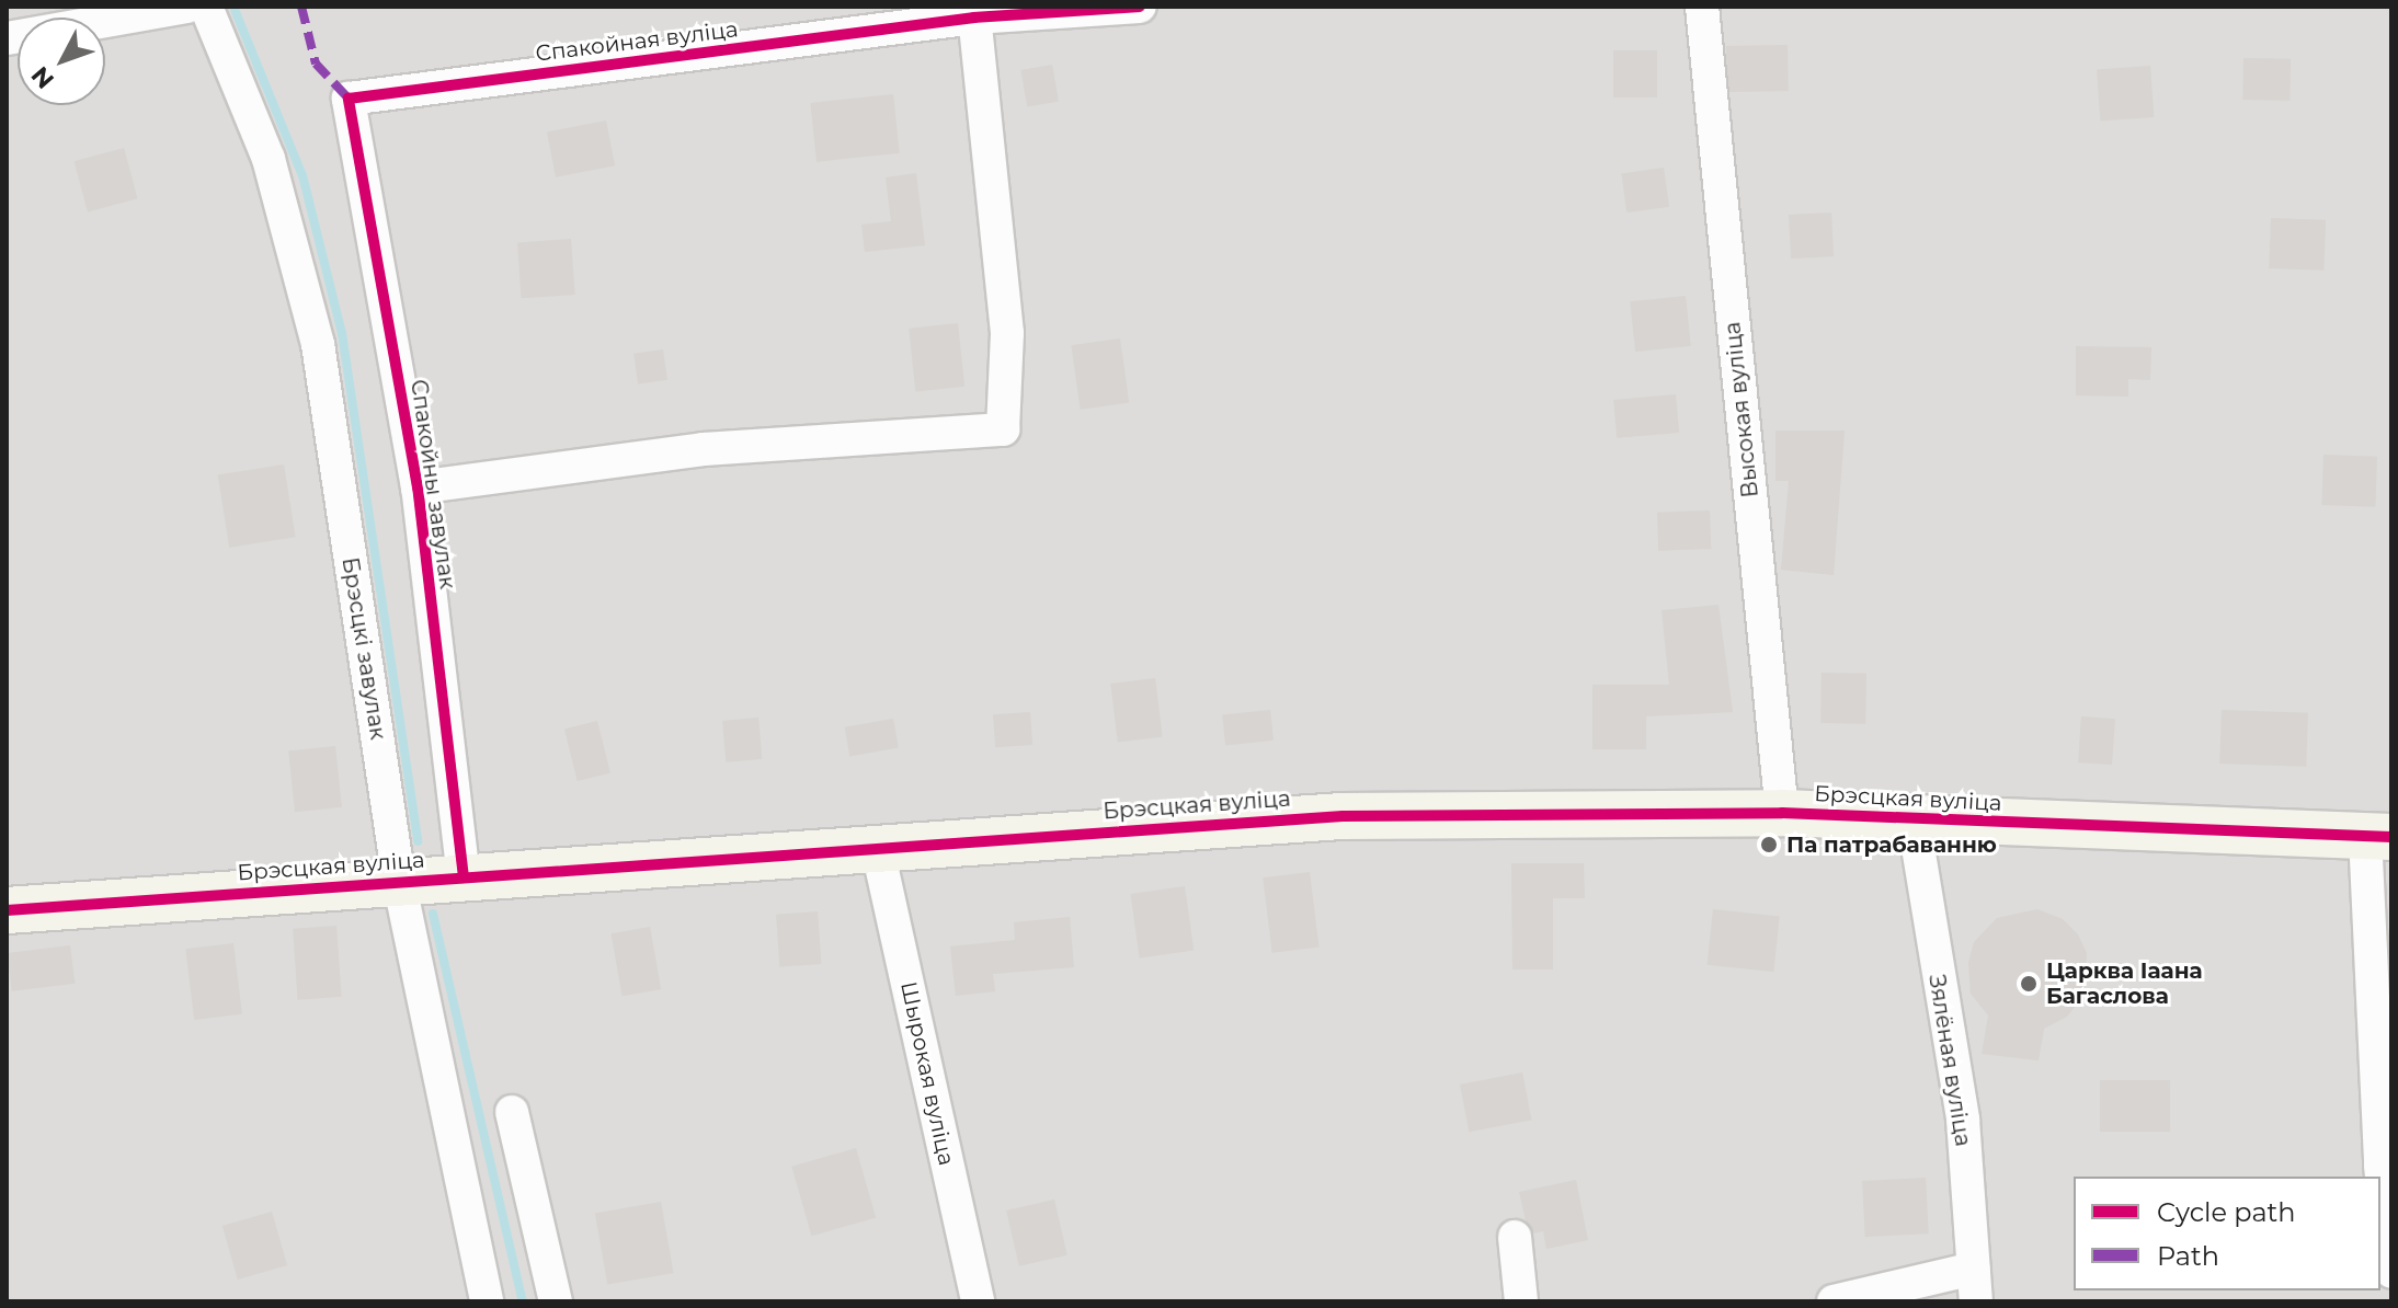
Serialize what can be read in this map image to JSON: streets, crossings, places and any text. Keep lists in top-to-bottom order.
{
  "streets": {
    "street": [
      "Спакойная вуліца",
      "Высокая вуліца",
      "Спакойны завулак",
      "Брэсцкі завулак",
      "Брэсцкая вуліца",
      "Зялёная вуліца",
      "Шырокая вуліца"
    ]
  },
  "crossings": [
    ["Спакойная вуліца", "Спакойны завулак"],
    ["Высокая вуліца", "Брэсцкая вуліца"],
    ["Спакойны завулак", "Брэсцкая вуліца"],
    ["Брэсцкі завулак", "Брэсцкая вуліца"],
    ["Брэсцкая вуліца", "Зялёная вуліца"],
    ["Брэсцкая вуліца", "Шырокая вуліца"]
  ],
  "places": ["Па патрабаванню", "Царква Іаана Багаслова"],
  "legend": ["Cycle path", "Path"],
  "north": "bottom left"
}
